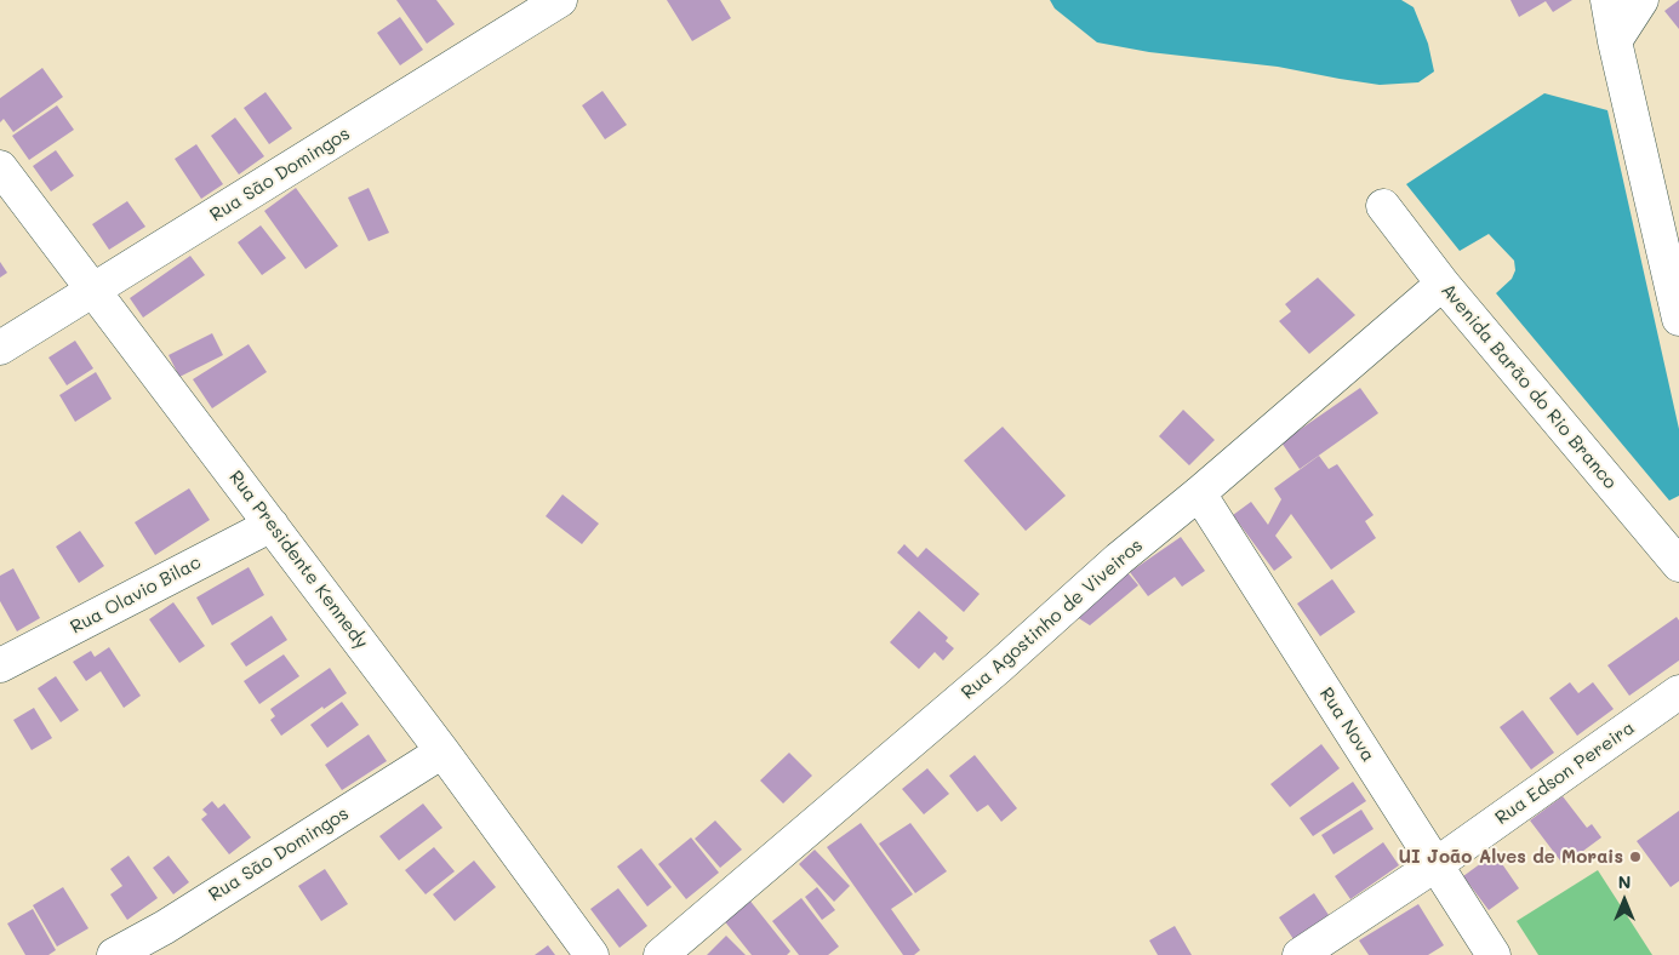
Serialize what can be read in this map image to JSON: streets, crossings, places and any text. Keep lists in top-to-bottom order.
{
  "streets": {
    "street": [
      "Rua São Domingos",
      "Avenida Barão do Rio Branco",
      "Rua Presidente Kennedy",
      "Rua Olavio Bilac",
      "Rua Agostinho de Viveiros",
      "Rua Nova",
      "Rua Edson Pereira"
    ]
  },
  "crossings": [
    ["Rua São Domingos", "Rua Presidente Kennedy"],
    ["Avenida Barão do Rio Branco", "Rua Agostinho de Viveiros"],
    ["Rua Presidente Kennedy", "Rua Olavio Bilac"],
    ["Rua Agostinho de Viveiros", "Rua Nova"],
    ["Rua Nova", "Rua Edson Pereira"]
  ],
  "places": ["UI João Alves de Morais"],
  "north": "top"
}
